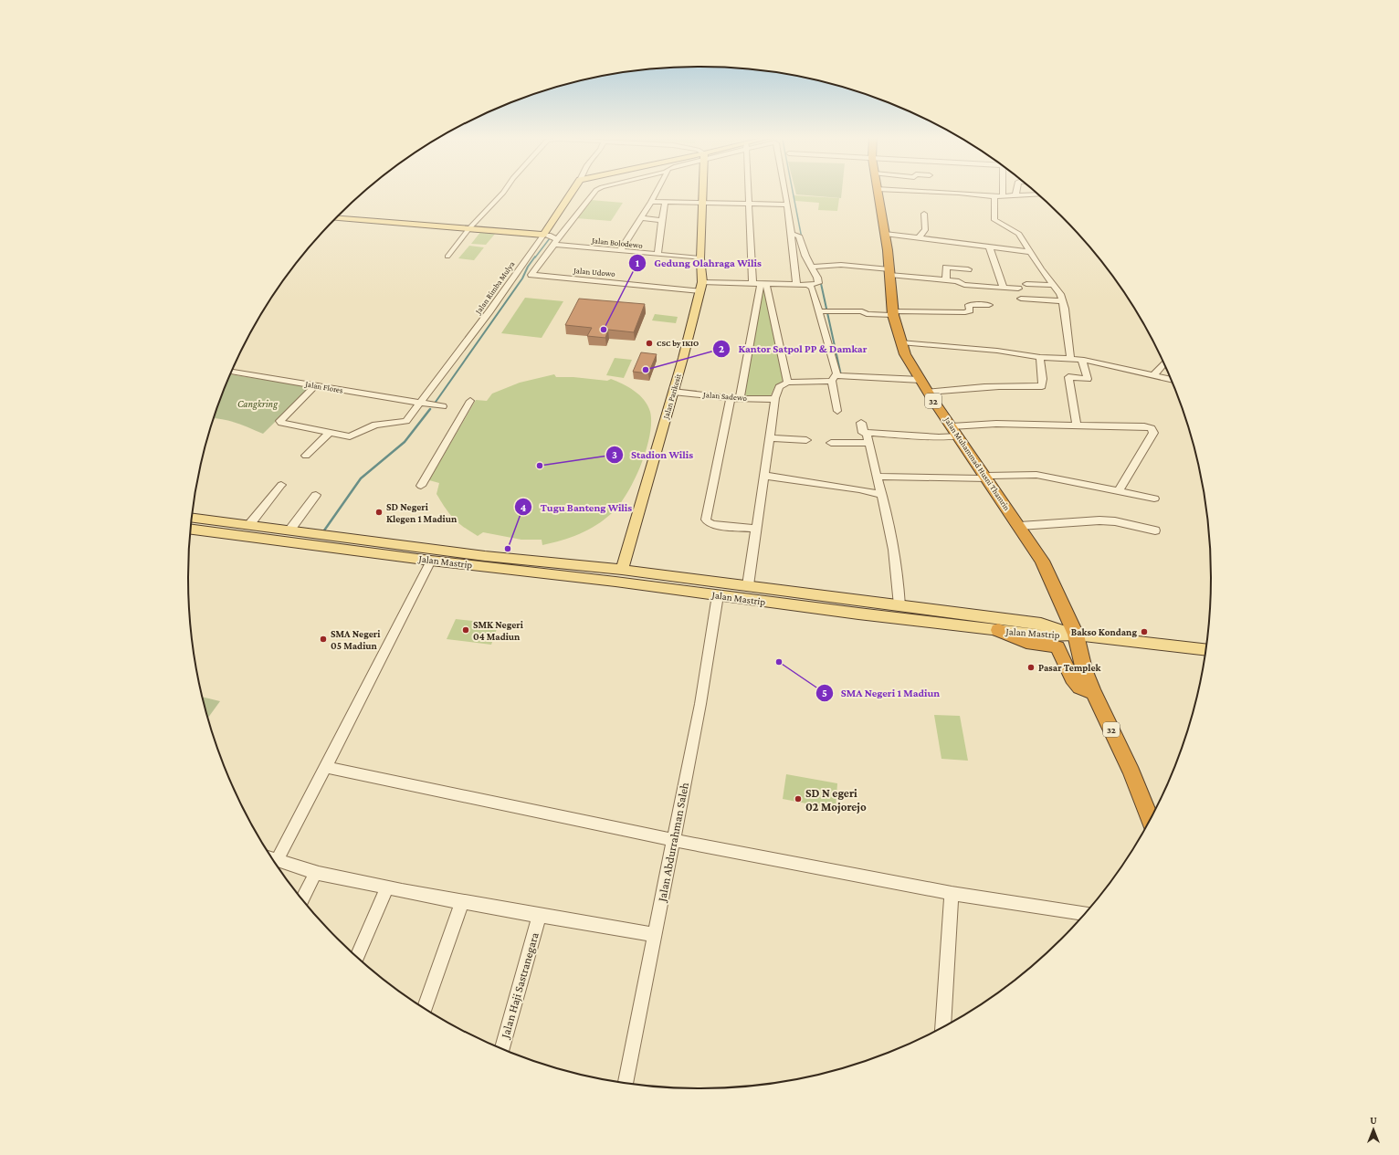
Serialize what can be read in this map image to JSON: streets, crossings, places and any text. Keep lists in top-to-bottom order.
{
  "streets": {
    "highway": ["32", "Jalan Muhammad Husni Thamrin"],
    "main road": ["Jalan Rimba Mulya", "Jalan Parikesit", "Jalan Mastrip"],
    "street": [
      "Jalan Bolodewo",
      "Jalan Udowo",
      "Jalan Flores",
      "Jalan Sadewo",
      "Jalan Abdurrahman Saleh",
      "Jalan Haji Sastranegara"
    ]
  },
  "crossings": [
    ["Jalan Bolodewo", "Jalan Udowo"],
    ["Jalan Bolodewo", "Jalan Rimba Mulya"],
    ["Jalan Bolodewo", "Jalan Parikesit"],
    ["Jalan Udowo", "Jalan Parikesit"],
    ["Jalan Rimba Mulya", "Jalan Flores"],
    ["Jalan Parikesit", "Jalan Sadewo"],
    ["Jalan Parikesit", "Jalan Mastrip"],
    ["32", "Jalan Muhammad Husni Thamrin"],
    ["32", "Jalan Mastrip"],
    ["Jalan Muhammad Husni Thamrin", "Jalan Mastrip"],
    ["Jalan Mastrip", "Jalan Abdurrahman Saleh"]
  ],
  "parks": ["Cangkring"],
  "places": [
    "Gedung Olahraga Wilis",
    "CSC by IKIO",
    "Kantor Satpol PP & Damkar",
    "Stadion Wilis",
    "SD Negeri Klegen 1 Madiun",
    "Tugu Banteng Wilis",
    "SMK Negeri 04 Madiun",
    "Bakso Kondang",
    "SMA Negeri 05 Madiun",
    "SMA Negeri 1 Madiun",
    "Pasar Templek",
    "SD N egeri 02 Mojorejo"
  ],
  "north": "top"
}
